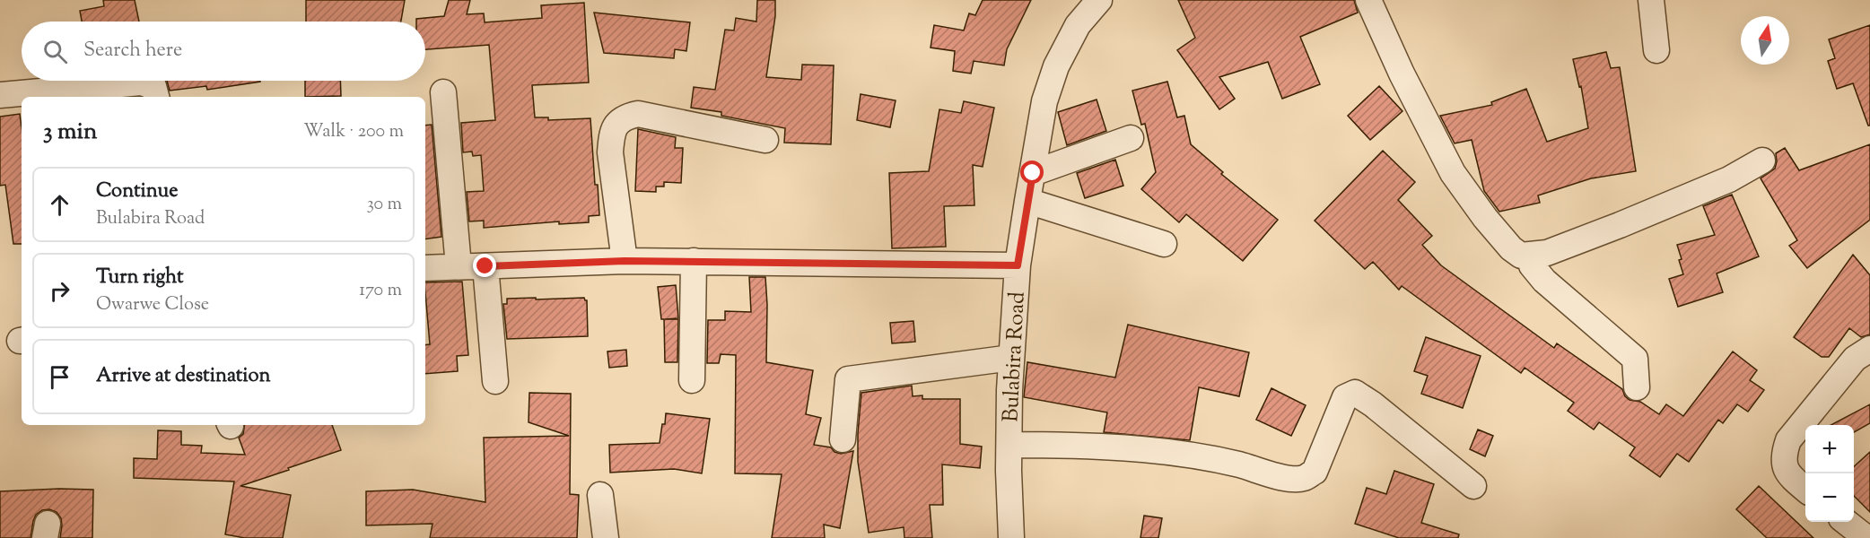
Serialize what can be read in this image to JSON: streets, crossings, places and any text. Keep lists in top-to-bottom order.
{
  "streets": {
    "street": ["Bulabira Road"]
  },
  "north": "top",
  "page": {
    "search": "Search here",
    "heading": ["3 min", "Walk · 200 m"],
    "list": [
      ["Continue", "Bulabira Road", "30 m"],
      ["Turn right", "Owarwe Close", "170 m"],
      "Arrive at destination"
    ],
    "map_buttons": ["+", "−"]
  }
}
